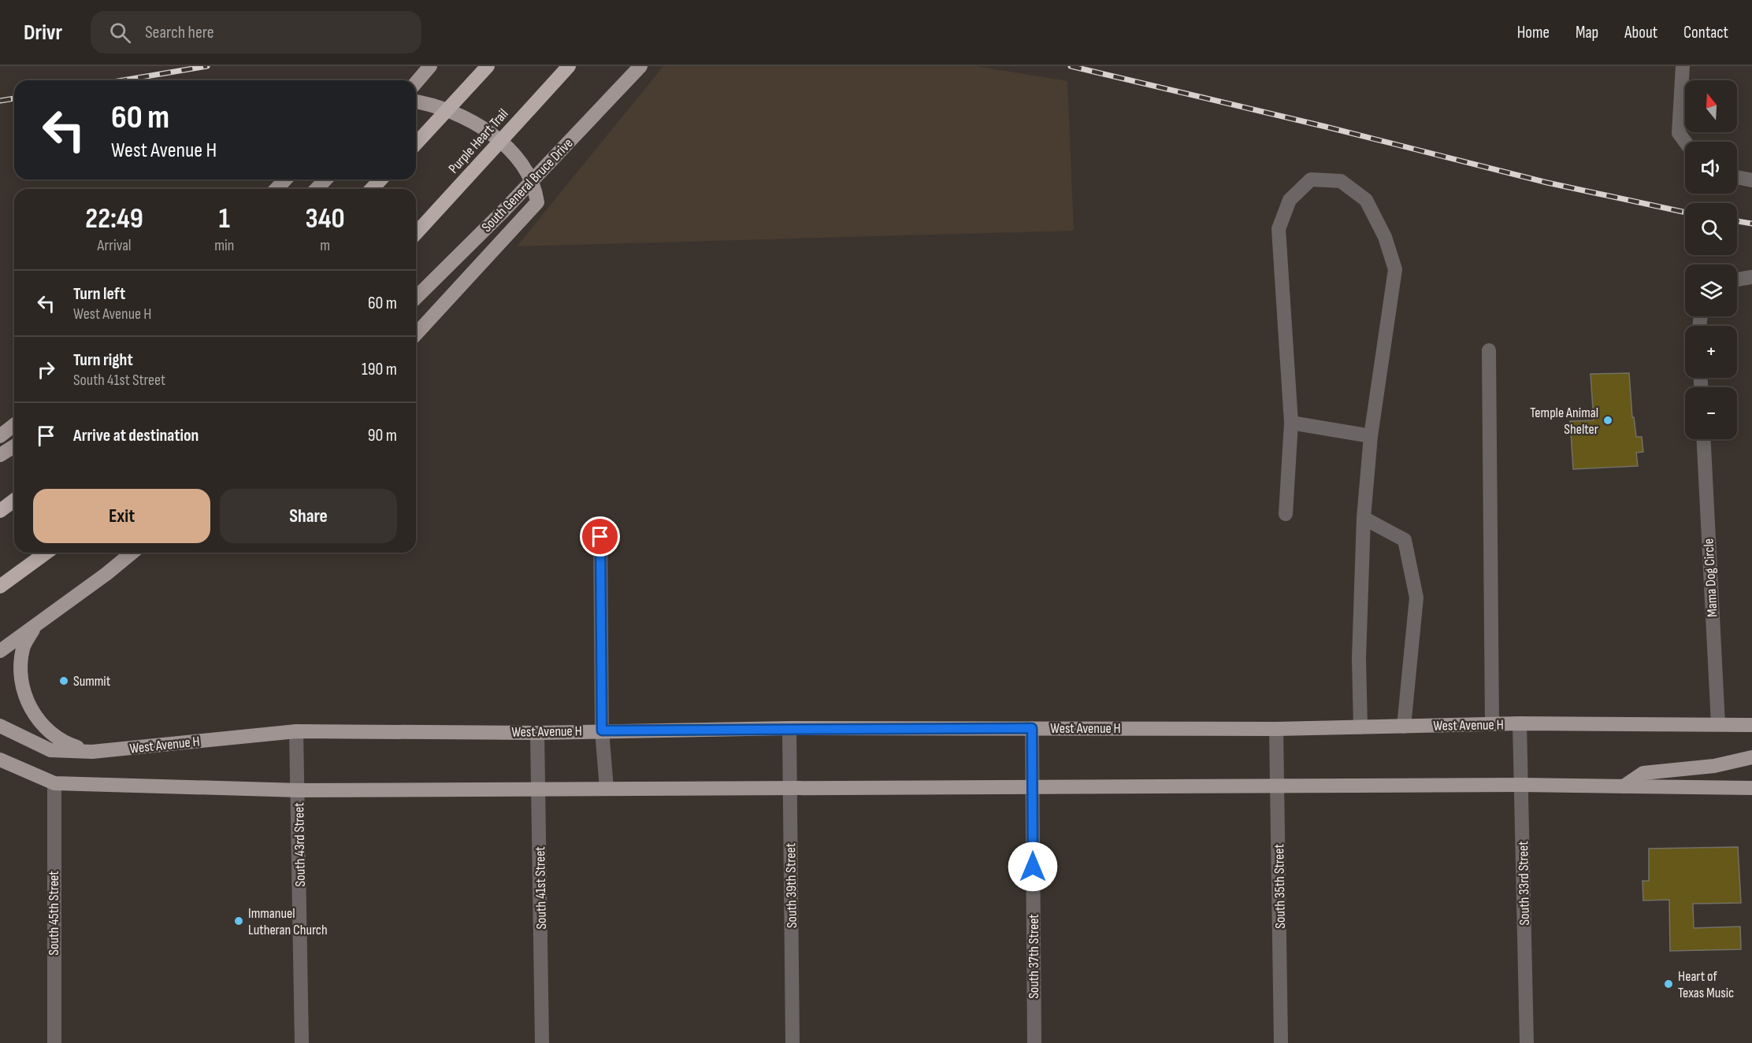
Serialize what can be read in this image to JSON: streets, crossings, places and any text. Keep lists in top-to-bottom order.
{
  "streets": {
    "highway": ["Purple Heart Trail"],
    "main road": ["South General Bruce Drive", "West Avenue H"],
    "street": [
      "Mama Dog Circle",
      "South 43rd Street",
      "South 33rd Street",
      "South 39th Street",
      "South 35th Street",
      "South 41st Street",
      "South 45th Street",
      "South 37th Street"
    ]
  },
  "crossings": [
    ["Mama Dog Circle", "West Avenue H"],
    ["West Avenue H", "South 43rd Street"],
    ["West Avenue H", "South 33rd Street"],
    ["West Avenue H", "South 39th Street"],
    ["West Avenue H", "South 35th Street"],
    ["West Avenue H", "South 41st Street"],
    ["West Avenue H", "South 37th Street"]
  ],
  "places": [
    "Temple Animal Shelter",
    "Summit",
    "Immanuel Lutheran Church",
    "Heart of Texas Music"
  ],
  "north": "top",
  "page": {
    "header": "Drivr",
    "search": "Search here",
    "nav": [
      "Home",
      "Map",
      "About",
      "Contact"
    ],
    "map_buttons": ["+", "−"],
    "turn": ["60 m", "West Avenue H"],
    "eta": [
      "22:49",
      "Arrival",
      "1",
      "min",
      "340",
      "m"
    ],
    "list": [
      {
        "name": "Turn left",
        "note": "West Avenue H",
        "value": "60 m"
      },
      {
        "name": "Turn right",
        "note": "South 41st Street",
        "value": "190 m"
      },
      {
        "name": "Arrive at destination",
        "value": "90 m"
      }
    ],
    "buttons": ["Exit", "Share"]
  }
}
